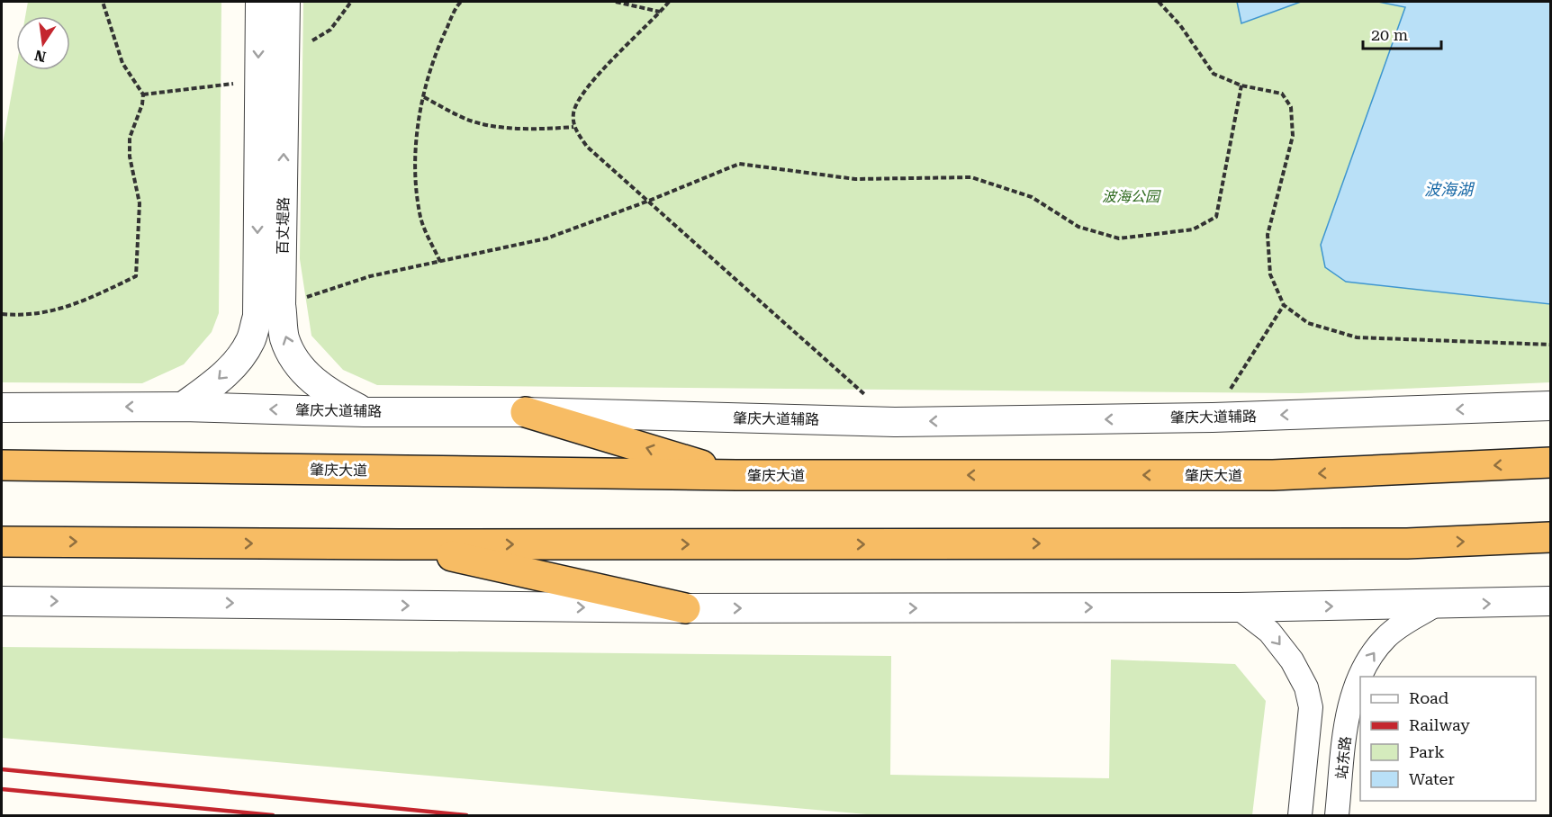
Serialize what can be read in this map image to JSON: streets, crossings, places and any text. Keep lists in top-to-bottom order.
{
  "streets": {
    "highway": ["肇庆大道"],
    "street": ["百丈堤路", "肇庆大道辅路", "站东路"]
  },
  "crossings": [
    ["百丈堤路", "肇庆大道辅路"]
  ],
  "one_way": ["站东路"],
  "water": ["波海湖"],
  "parks": ["波海公园"],
  "legend": [
    "Road",
    "Railway",
    "Park",
    "Water"
  ],
  "scale_bar": "20 m",
  "north": "bottom"
}
